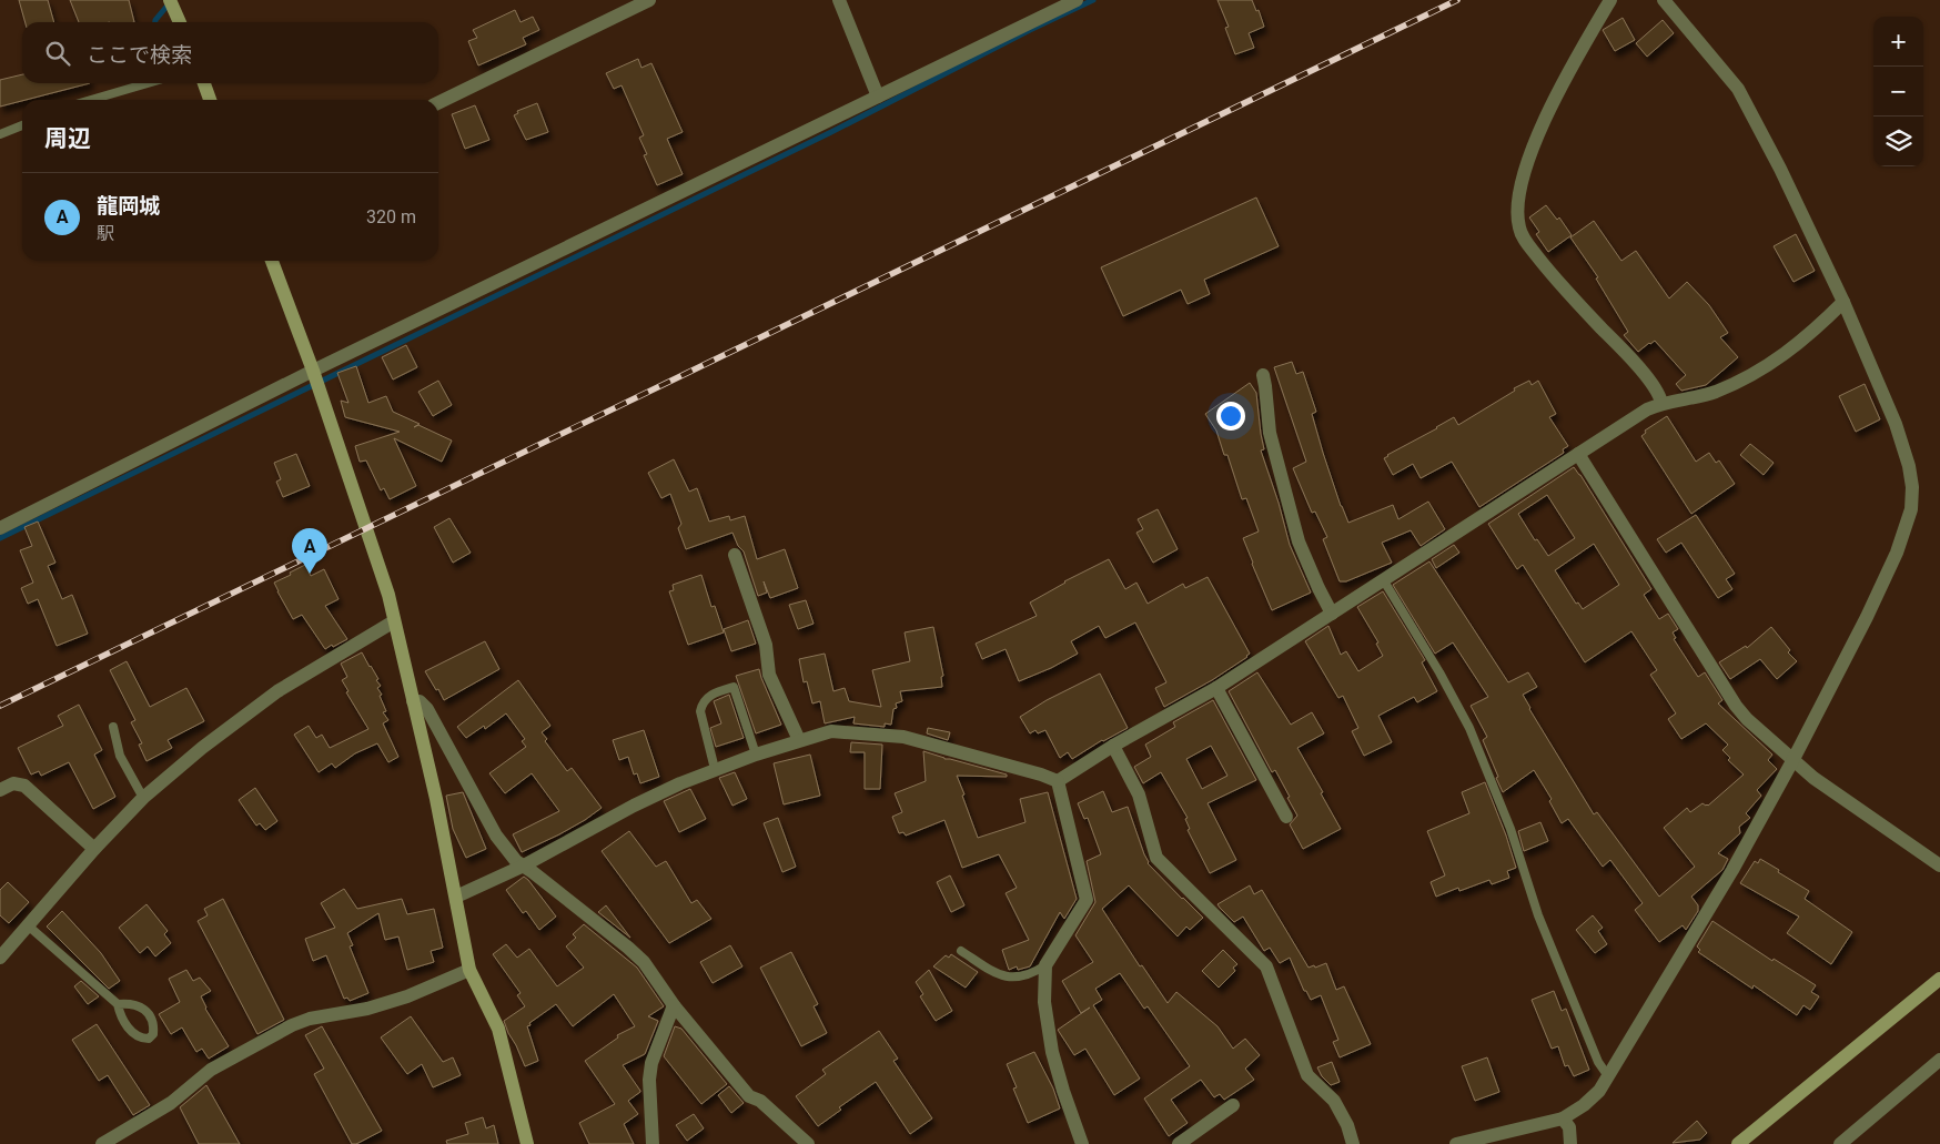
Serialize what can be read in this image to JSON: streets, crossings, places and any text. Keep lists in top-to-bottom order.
{
  "page": {
    "map_buttons": ["+", "−"],
    "search": "ここで検索",
    "heading": "周辺",
    "list": [
      {
        "mark": "A",
        "name": "龍岡城",
        "note": "駅",
        "value": "320 m"
      }
    ],
    "pins": "A"
  }
}
